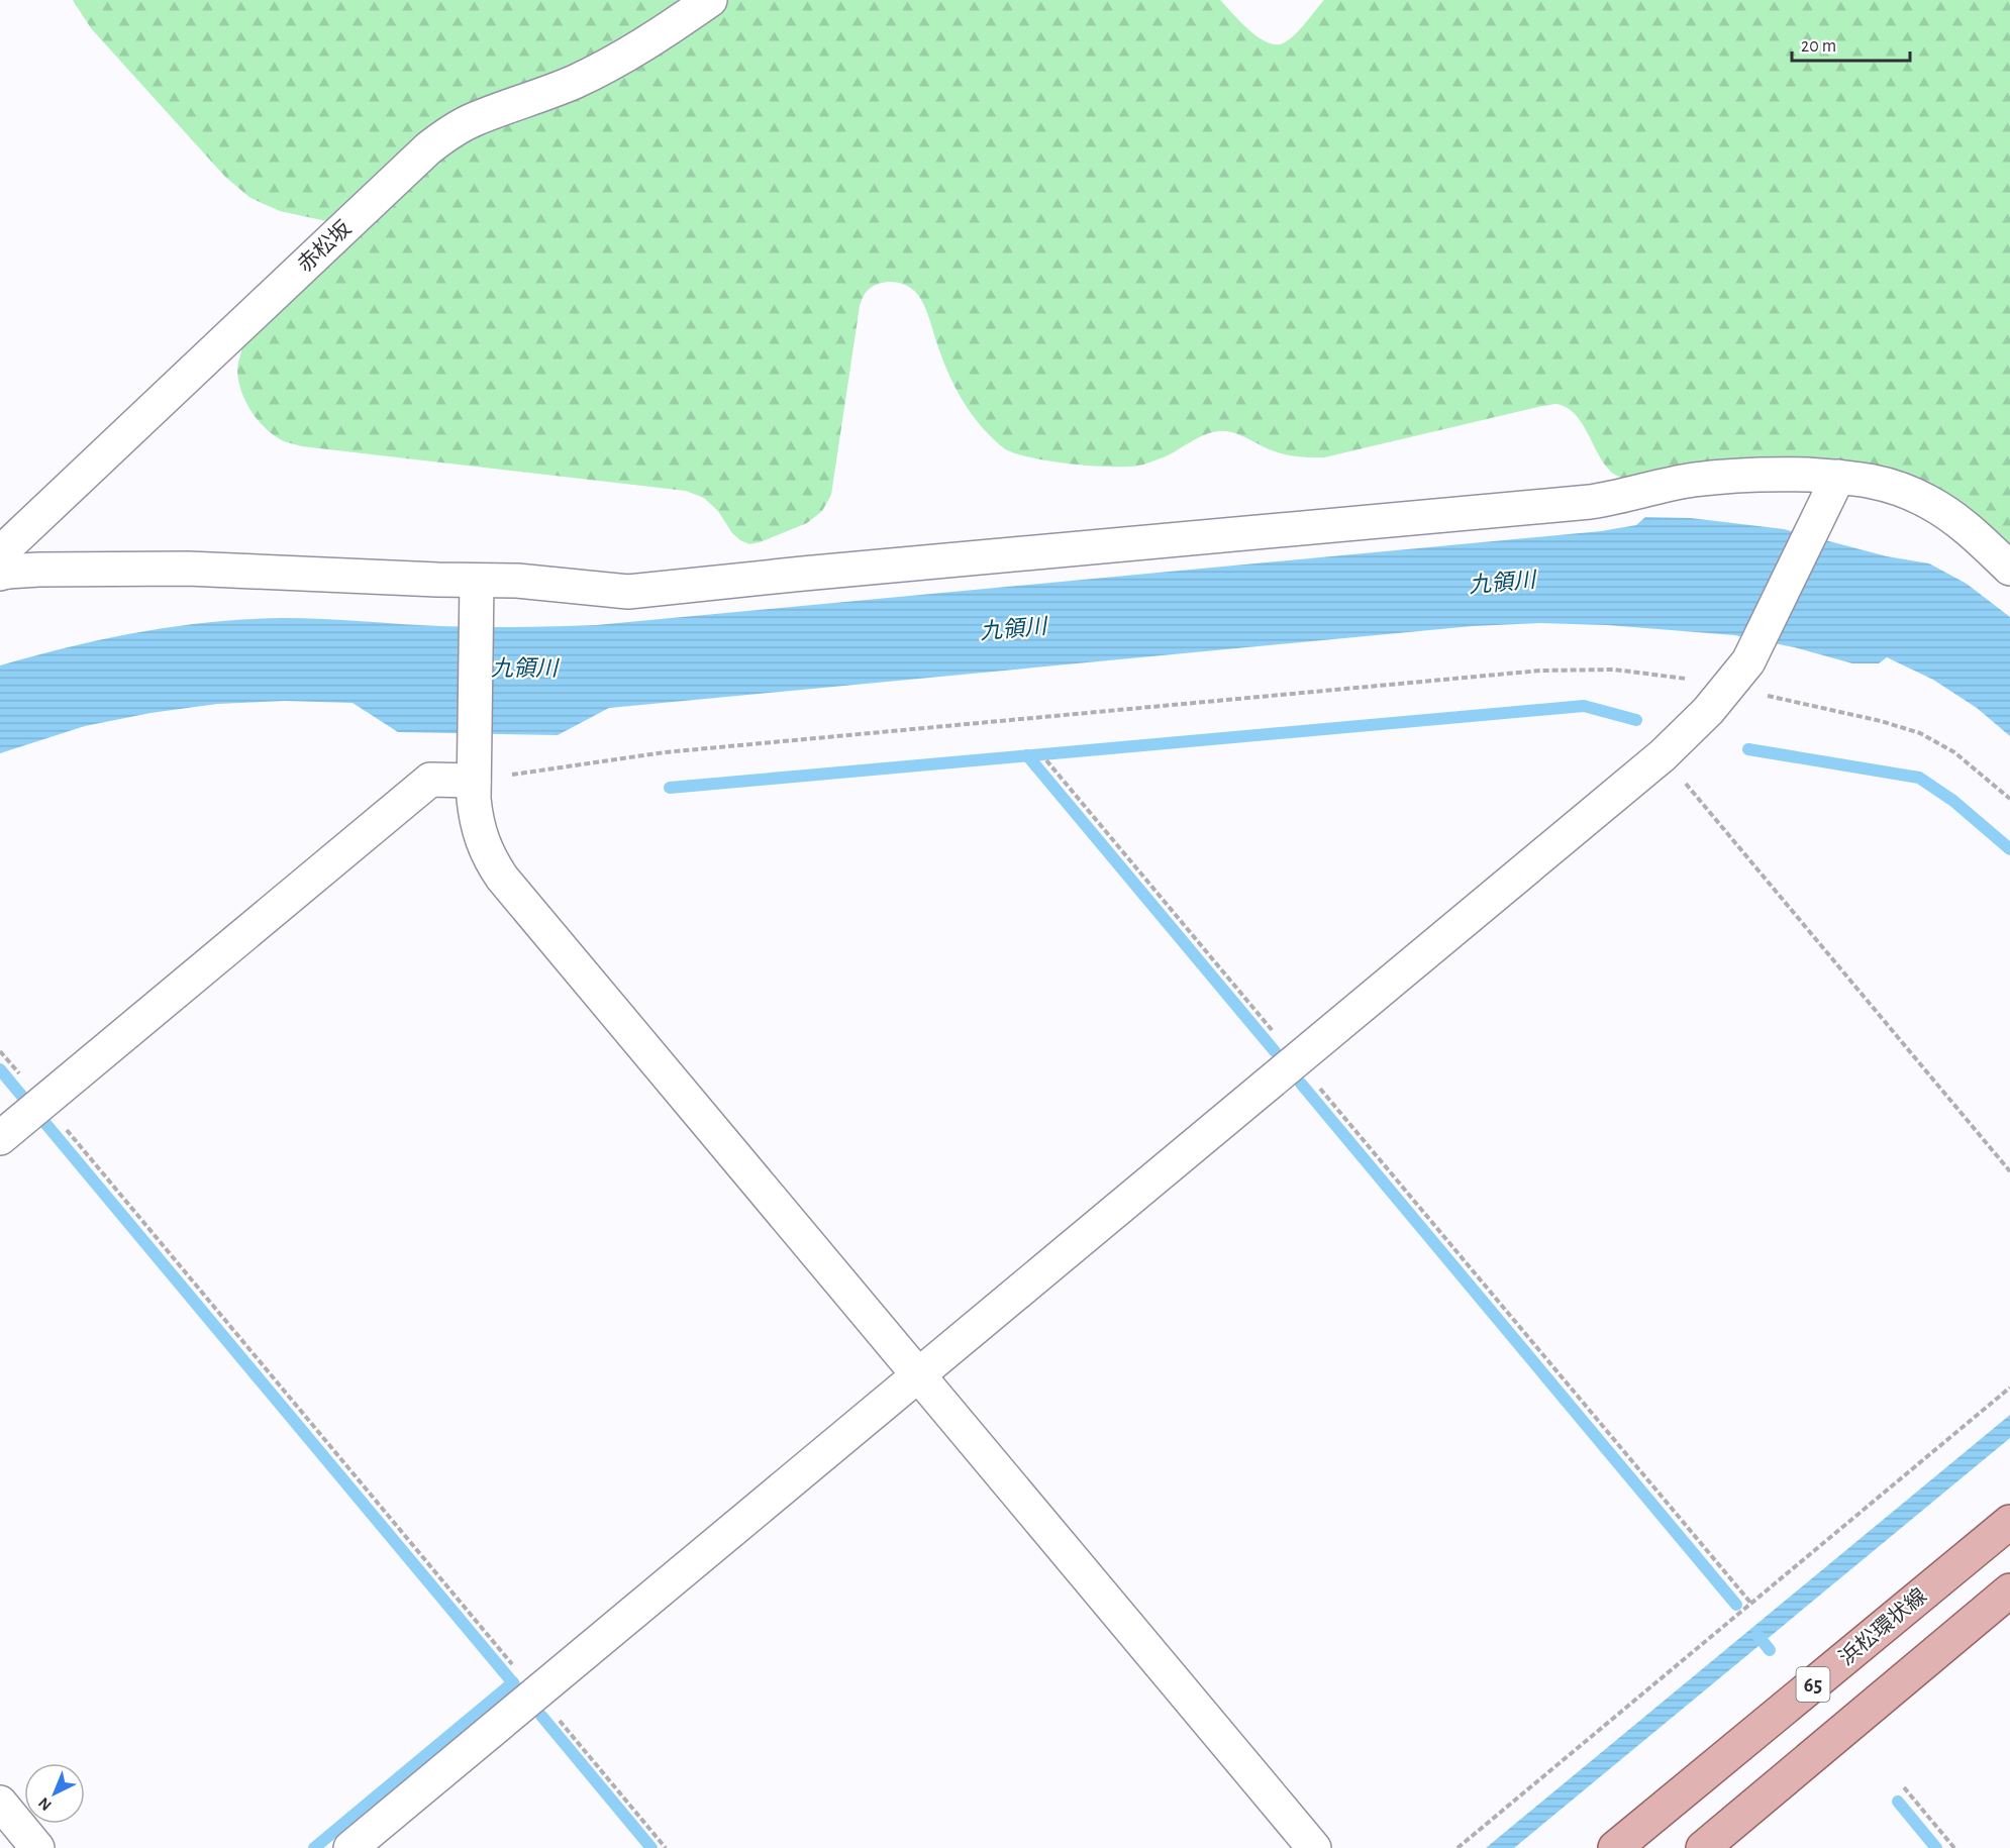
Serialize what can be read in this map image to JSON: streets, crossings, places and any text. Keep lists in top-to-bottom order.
{
  "streets": {
    "main road": ["浜松環状線", "65"],
    "street": ["赤松坂"]
  },
  "water": ["九領川"],
  "scale_bar": "20 m",
  "north": "bottom left"
}
